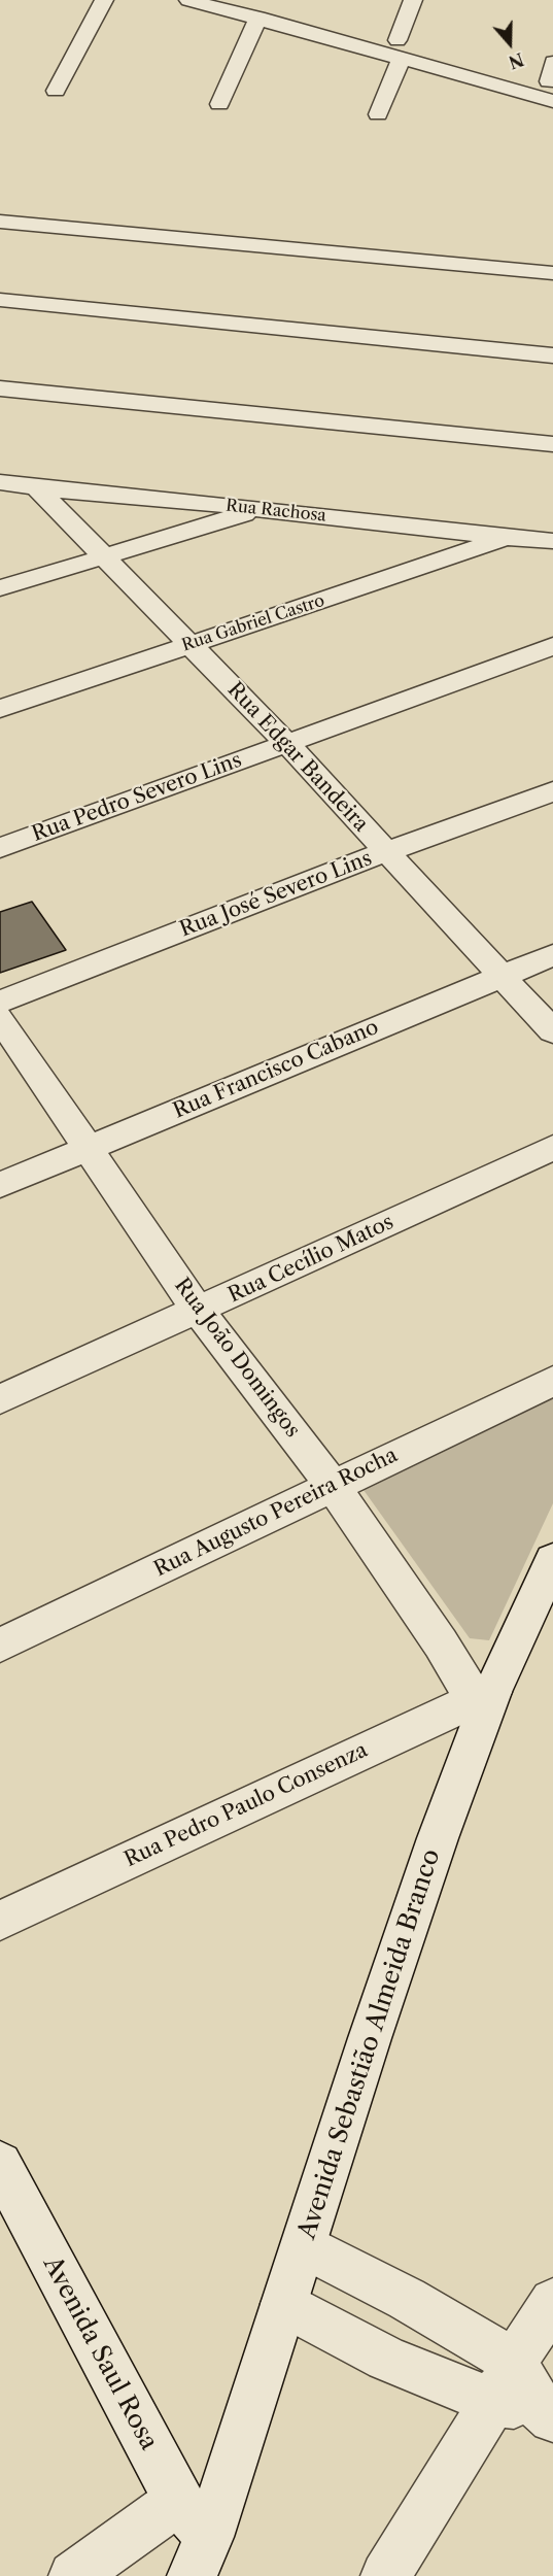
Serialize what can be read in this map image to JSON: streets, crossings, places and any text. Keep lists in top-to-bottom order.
{
  "streets": {
    "street": [
      "Rua Rachosa",
      "Rua Gabriel Castro",
      "Rua Edgar Bandeira",
      "Rua Pedro Severo Lins",
      "Rua José Severo Lins",
      "Rua Francisco Cabano",
      "Rua Cecílio Matos",
      "Rua João Domingos",
      "Rua Augusto Pereira Rocha",
      "Rua Pedro Paulo Consenza",
      "Avenida Sebastião Almeida Branco",
      "Avenida Saul Rosa"
    ]
  },
  "crossings": [
    ["Rua Rachosa", "Rua Gabriel Castro"],
    ["Rua Rachosa", "Rua Edgar Bandeira"],
    ["Rua Gabriel Castro", "Rua Edgar Bandeira"],
    ["Rua Edgar Bandeira", "Rua Pedro Severo Lins"],
    ["Rua Edgar Bandeira", "Rua José Severo Lins"],
    ["Rua Edgar Bandeira", "Rua Francisco Cabano"],
    ["Rua Francisco Cabano", "Rua João Domingos"],
    ["Rua Cecílio Matos", "Rua João Domingos"],
    ["Rua João Domingos", "Rua Augusto Pereira Rocha"],
    ["Rua João Domingos", "Rua Pedro Paulo Consenza"],
    ["Rua João Domingos", "Avenida Sebastião Almeida Branco"],
    ["Rua Pedro Paulo Consenza", "Avenida Sebastião Almeida Branco"],
    ["Avenida Sebastião Almeida Branco", "Avenida Saul Rosa"]
  ],
  "north": "bottom"
}
